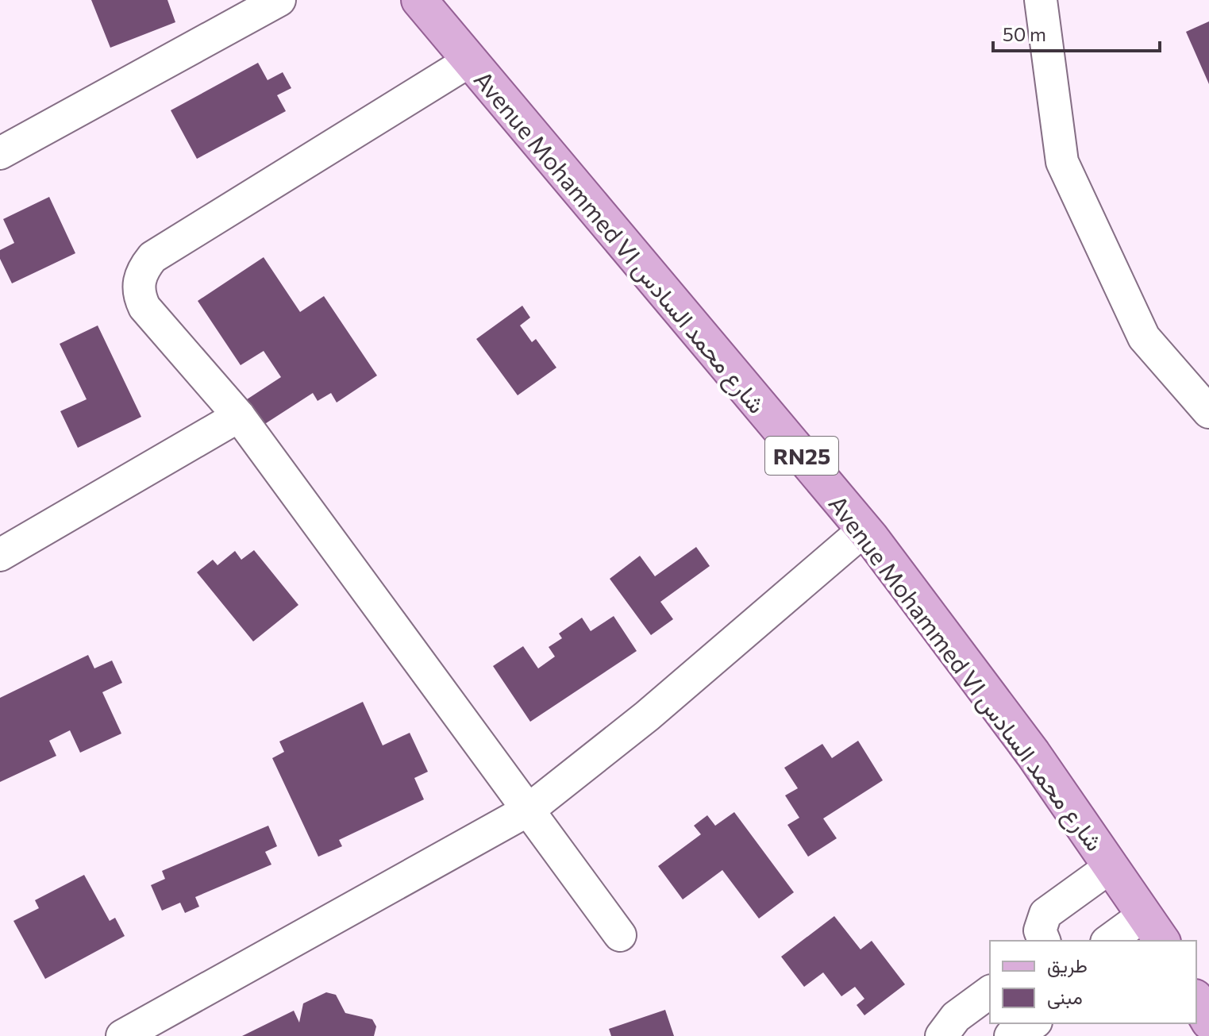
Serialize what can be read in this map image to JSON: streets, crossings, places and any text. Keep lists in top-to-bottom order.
{
  "streets": {
    "main road": ["Avenue Mohammed VI شارع محمد السادس", "RN25"]
  },
  "legend": ["طريق", "مبنى"],
  "scale_bar": "50 m"
}
